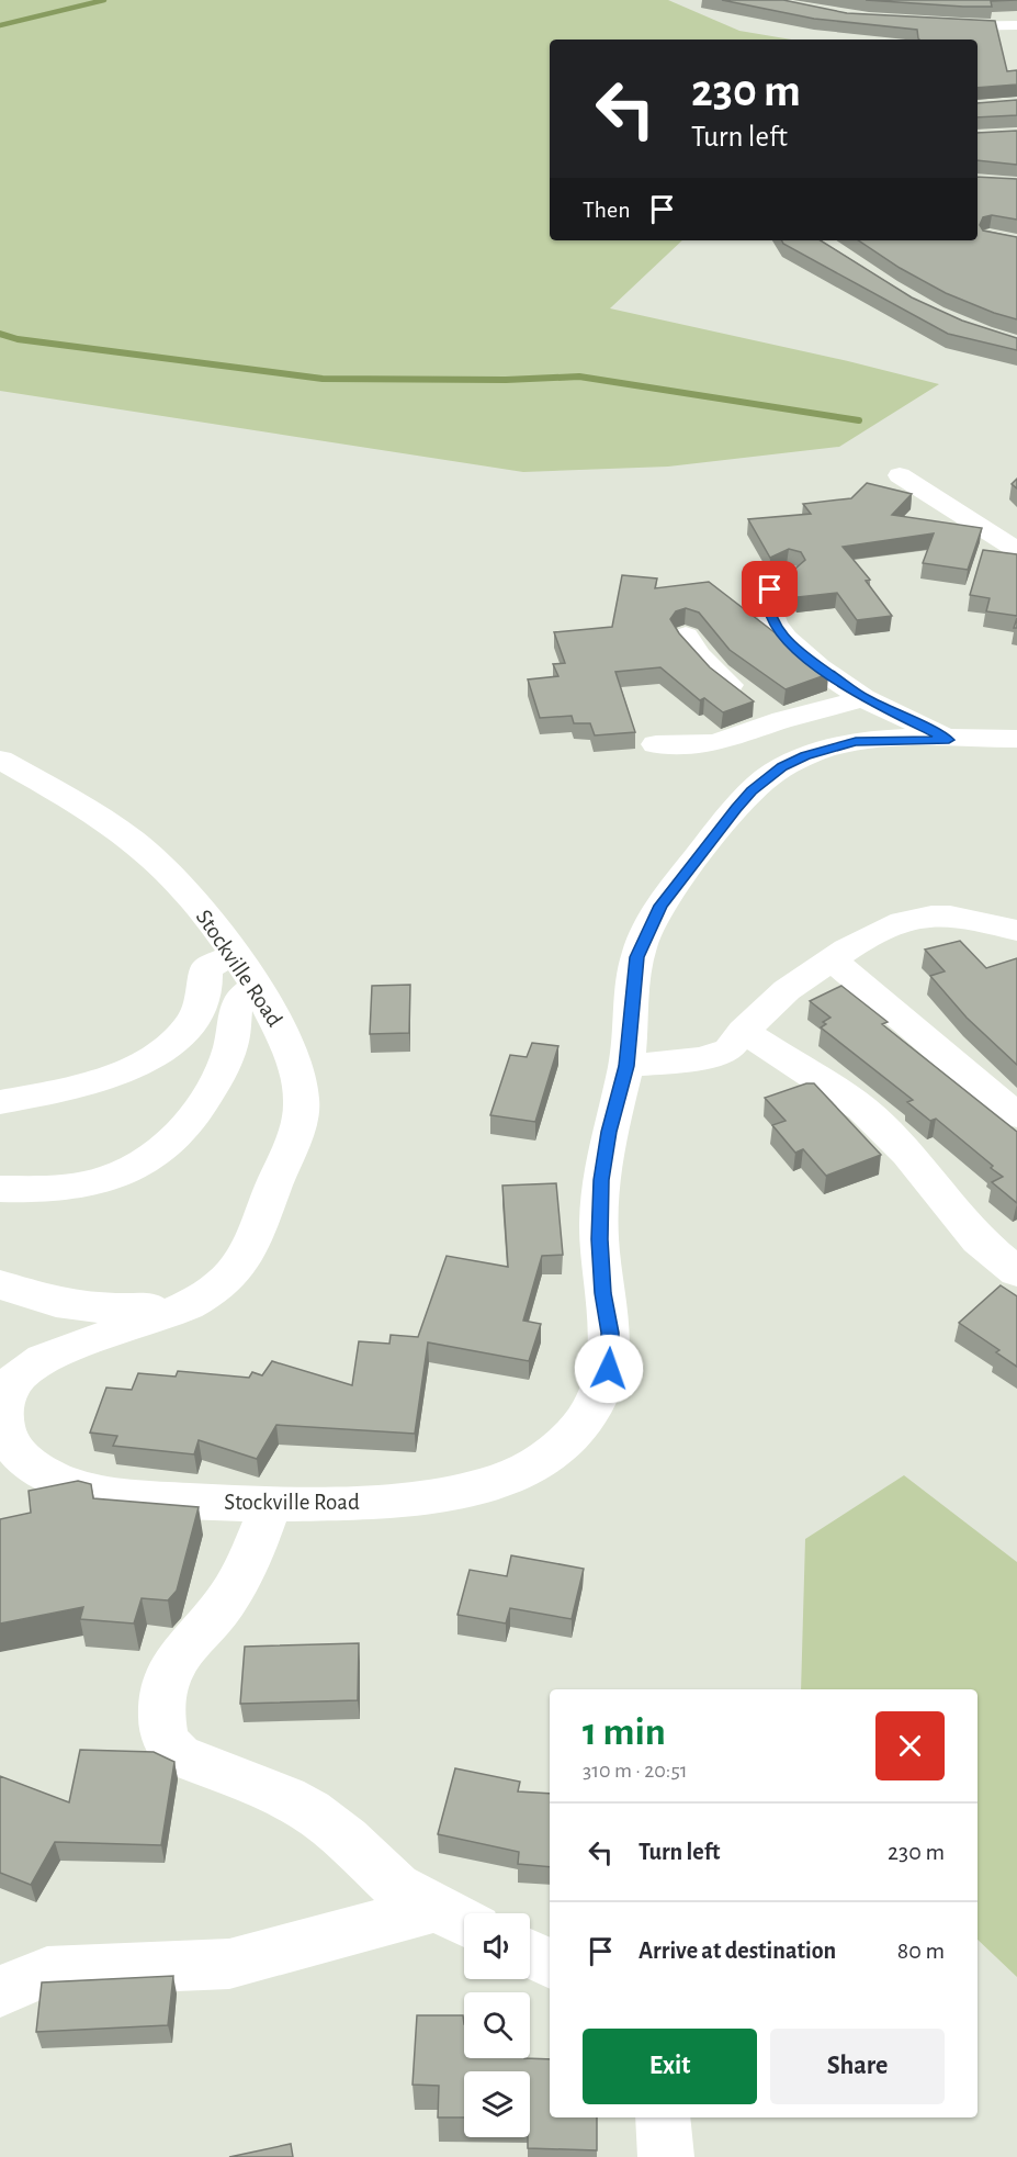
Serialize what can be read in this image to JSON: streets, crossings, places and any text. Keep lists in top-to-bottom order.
{
  "streets": {
    "street": ["Stockville Road"]
  },
  "page": {
    "turn": ["230 m", "Turn left"],
    "then": "Then",
    "heading": ["1 min", "310 m · 20:51"],
    "list": [
      {
        "name": "Turn left",
        "value": "230 m"
      },
      {
        "name": "Arrive at destination",
        "value": "80 m"
      }
    ],
    "buttons": ["Exit", "Share"]
  }
}
